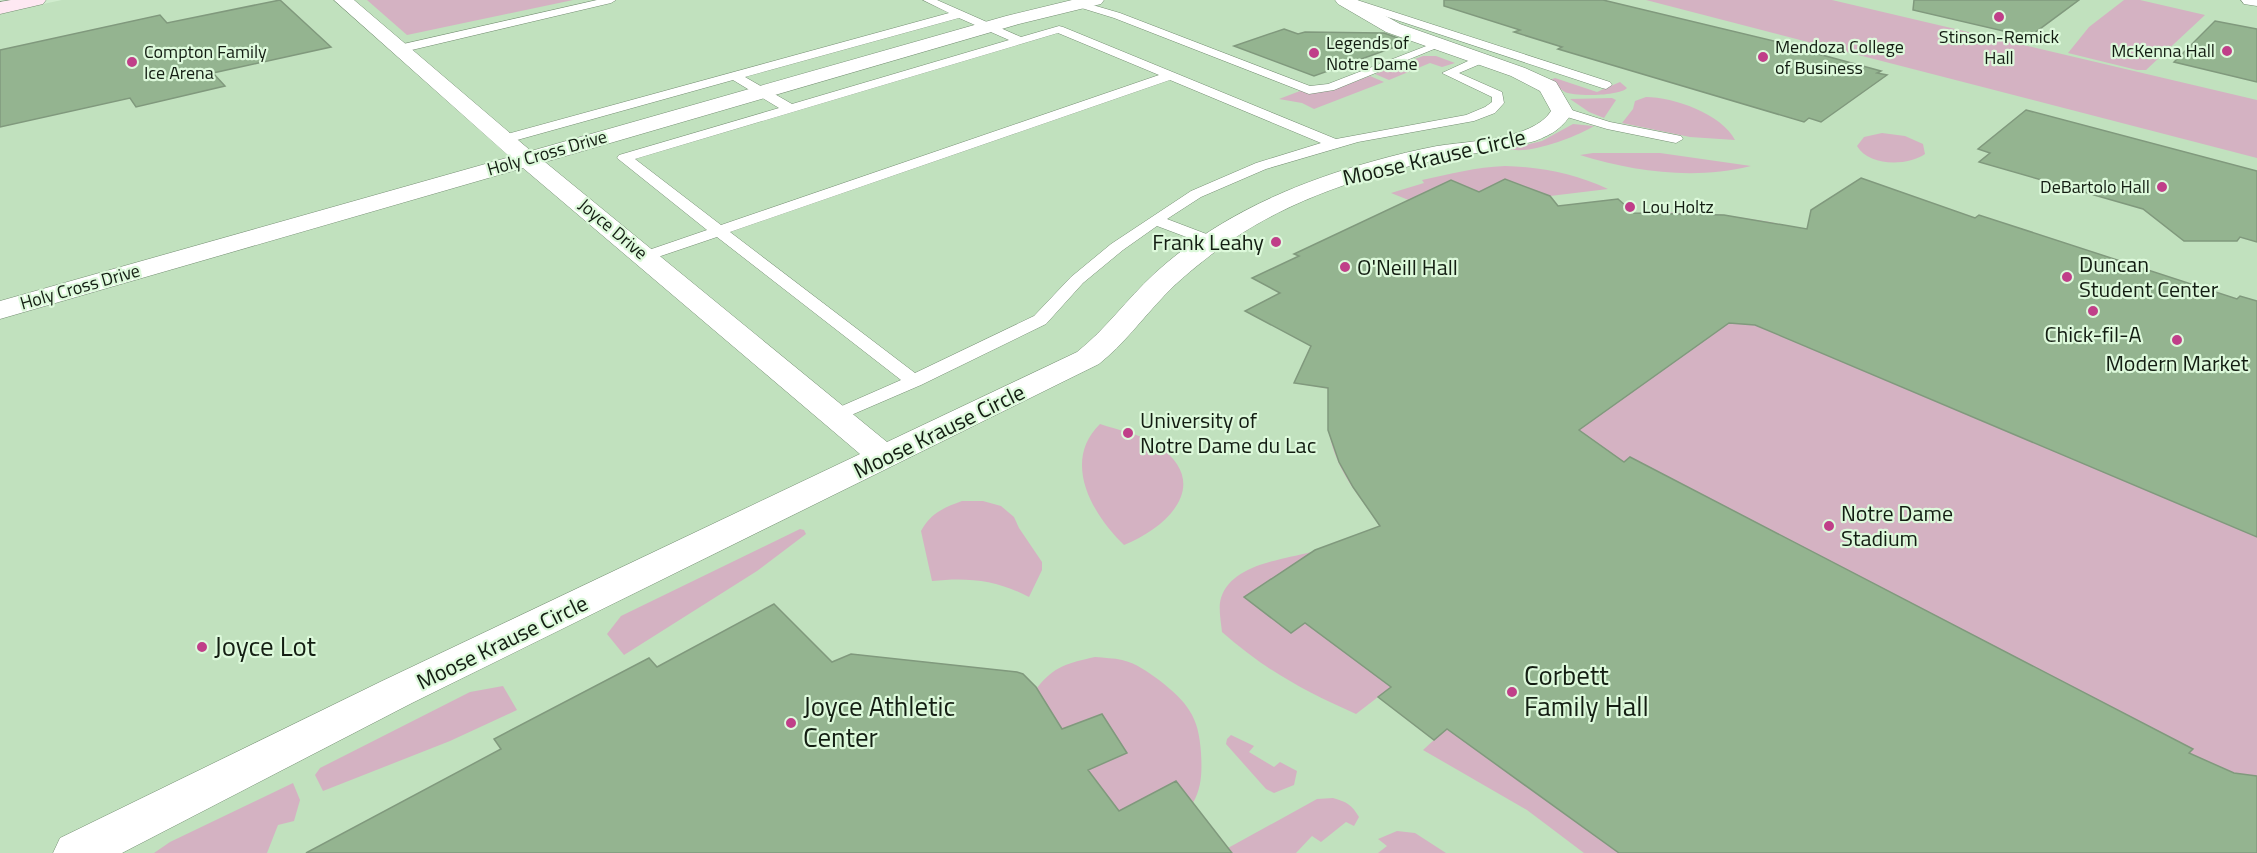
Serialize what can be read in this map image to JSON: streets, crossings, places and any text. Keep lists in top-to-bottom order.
{
  "streets": {
    "street": ["Holy Cross Drive", "Moose Krause Circle", "Joyce Drive"]
  },
  "crossings": [
    ["Holy Cross Drive", "Joyce Drive"],
    ["Moose Krause Circle", "Joyce Drive"]
  ],
  "places": [
    "Stinson-Remick Hall",
    "McKenna Hall",
    "Legends of Notre Dame",
    "Mendoza College of Business",
    "Compton Family Ice Arena",
    "DeBartolo Hall",
    "Lou Holtz",
    "Frank Leahy",
    "O'Neill Hall",
    "Duncan Student Center",
    "Chick-fil-A",
    "Modern Market",
    "University of Notre Dame du Lac",
    "Notre Dame Stadium",
    "Joyce Lot",
    "Corbett Family Hall",
    "Joyce Athletic Center"
  ]
}
